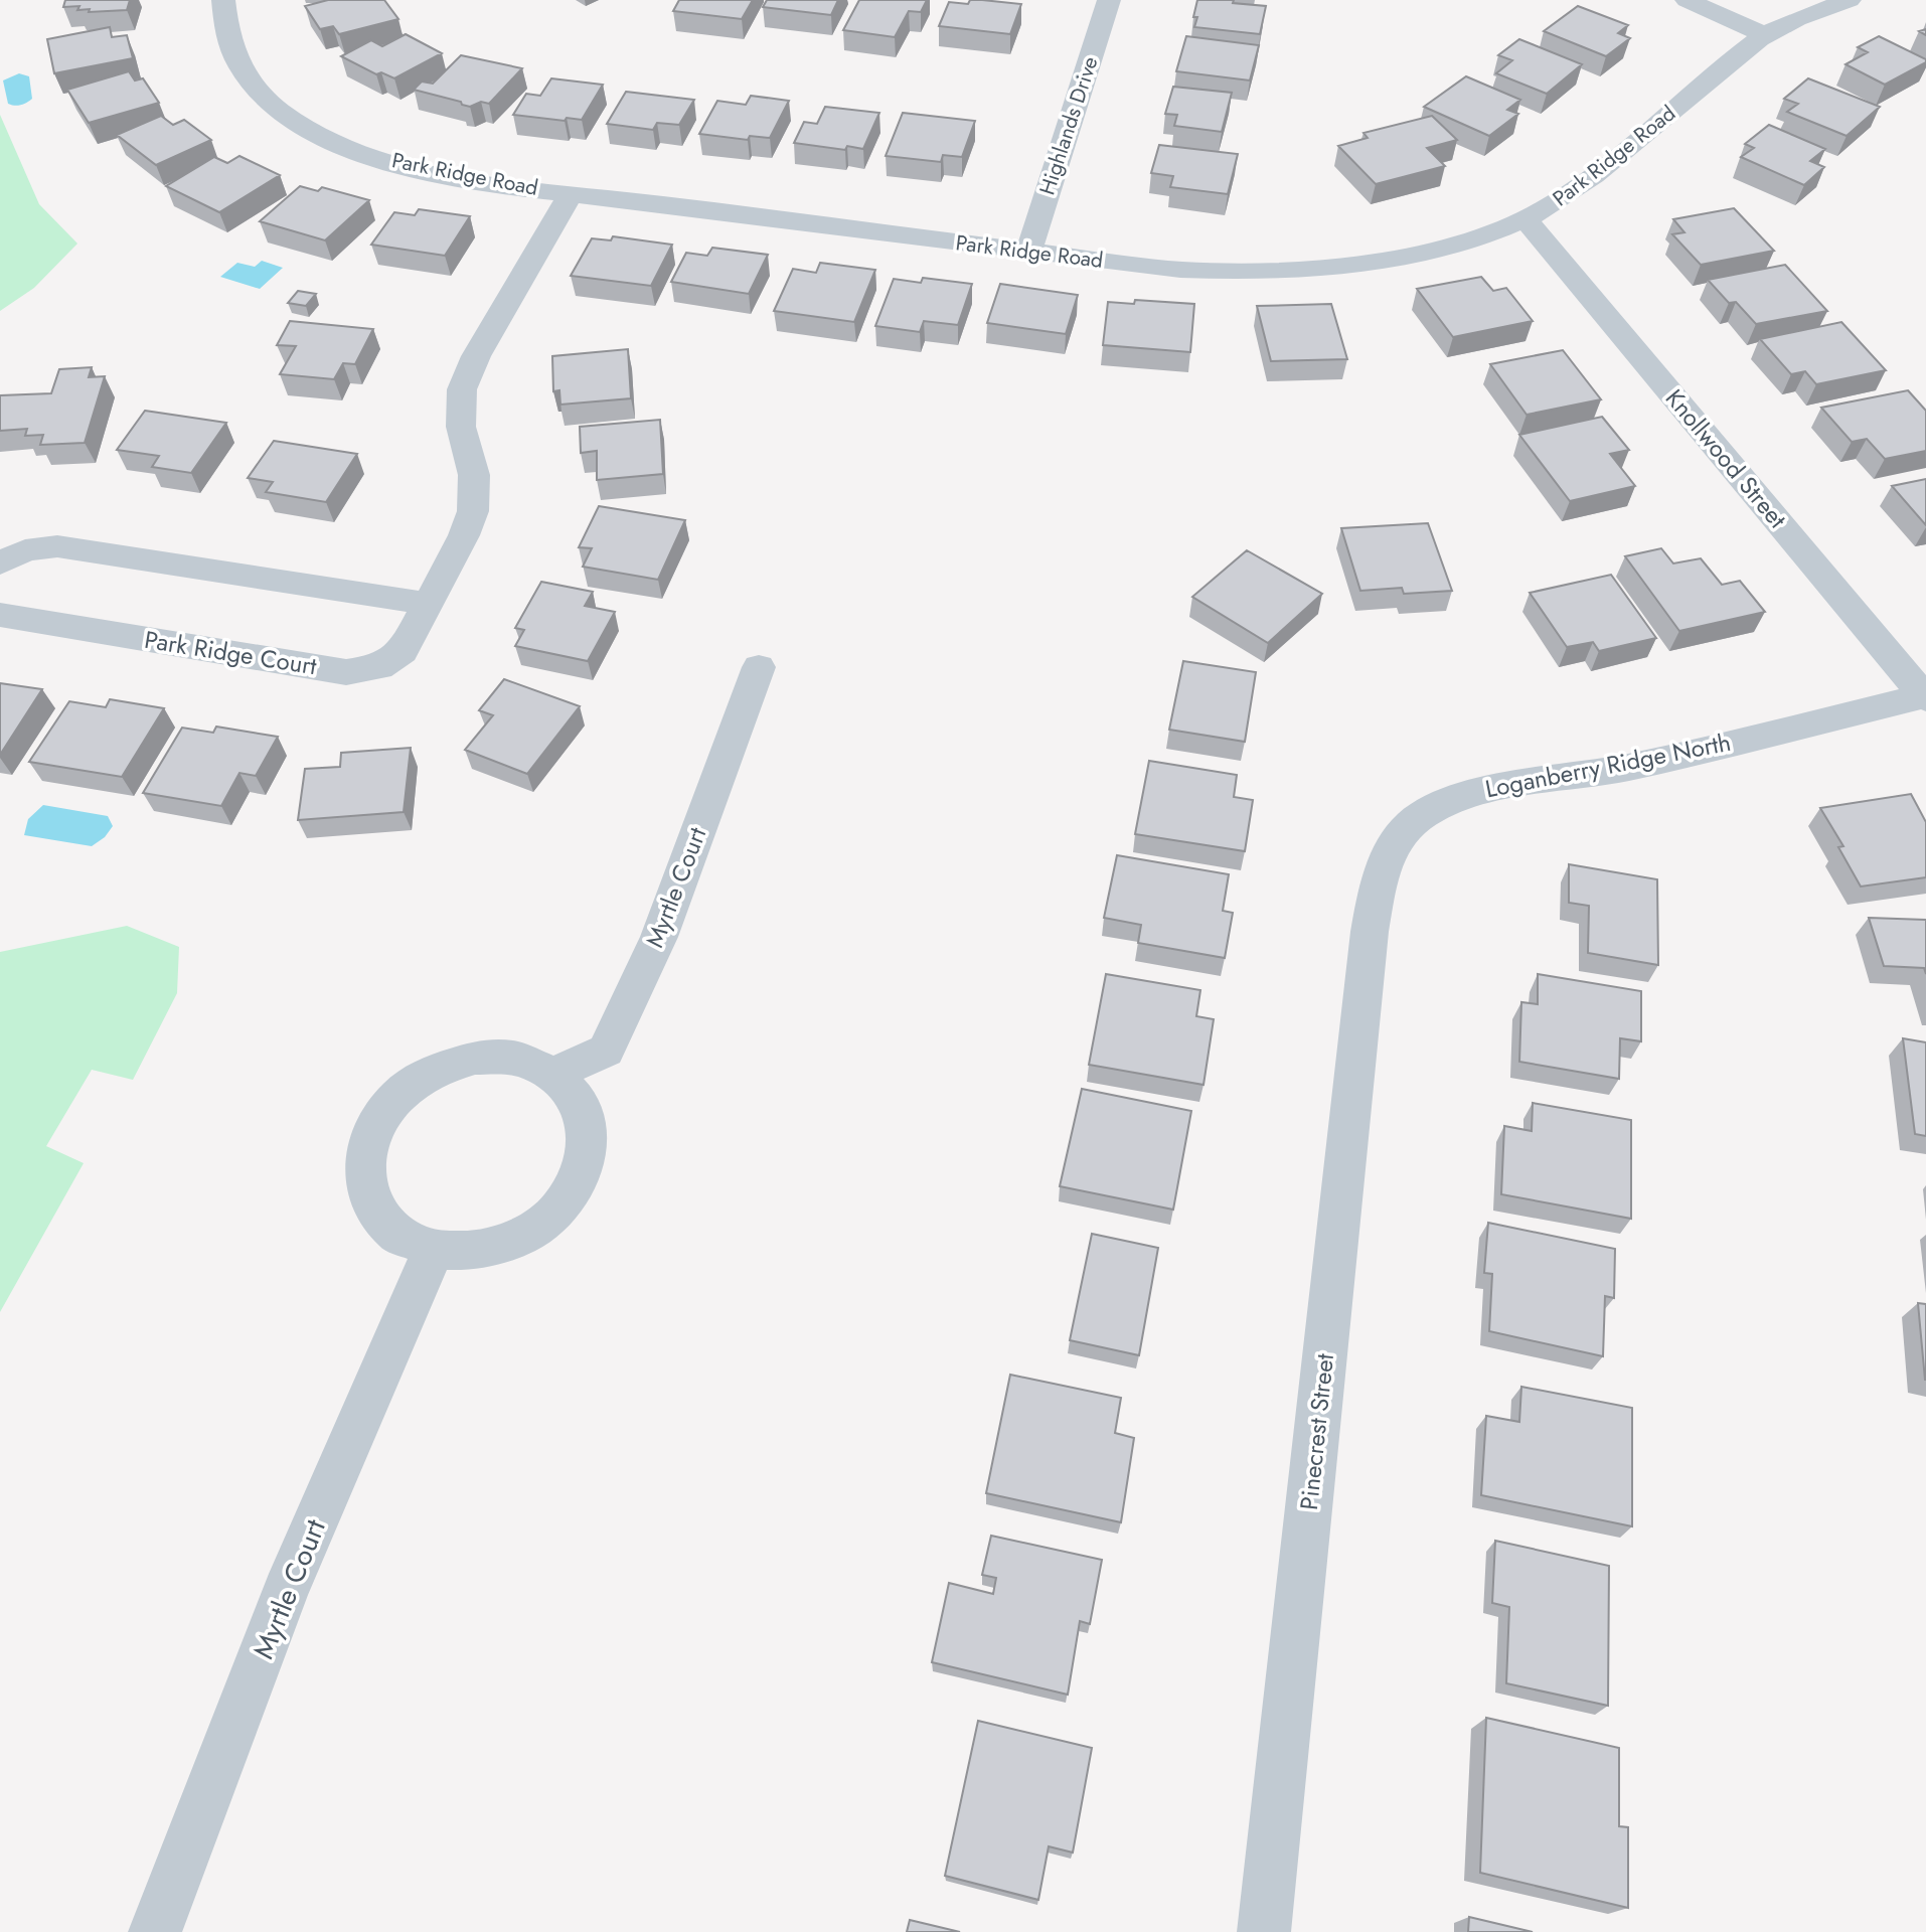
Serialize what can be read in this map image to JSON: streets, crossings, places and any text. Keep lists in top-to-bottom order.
{
  "streets": {
    "street": [
      "Highlands Drive",
      "Park Ridge Road",
      "Knollwood Street",
      "Park Ridge Court",
      "Loganberry Ridge North",
      "Myrtle Court",
      "Pinecrest Street"
    ]
  },
  "crossings": [
    ["Highlands Drive", "Park Ridge Road"],
    ["Park Ridge Road", "Knollwood Street"],
    ["Park Ridge Road", "Park Ridge Court"],
    ["Knollwood Street", "Loganberry Ridge North"],
    ["Loganberry Ridge North", "Pinecrest Street"]
  ]
}
